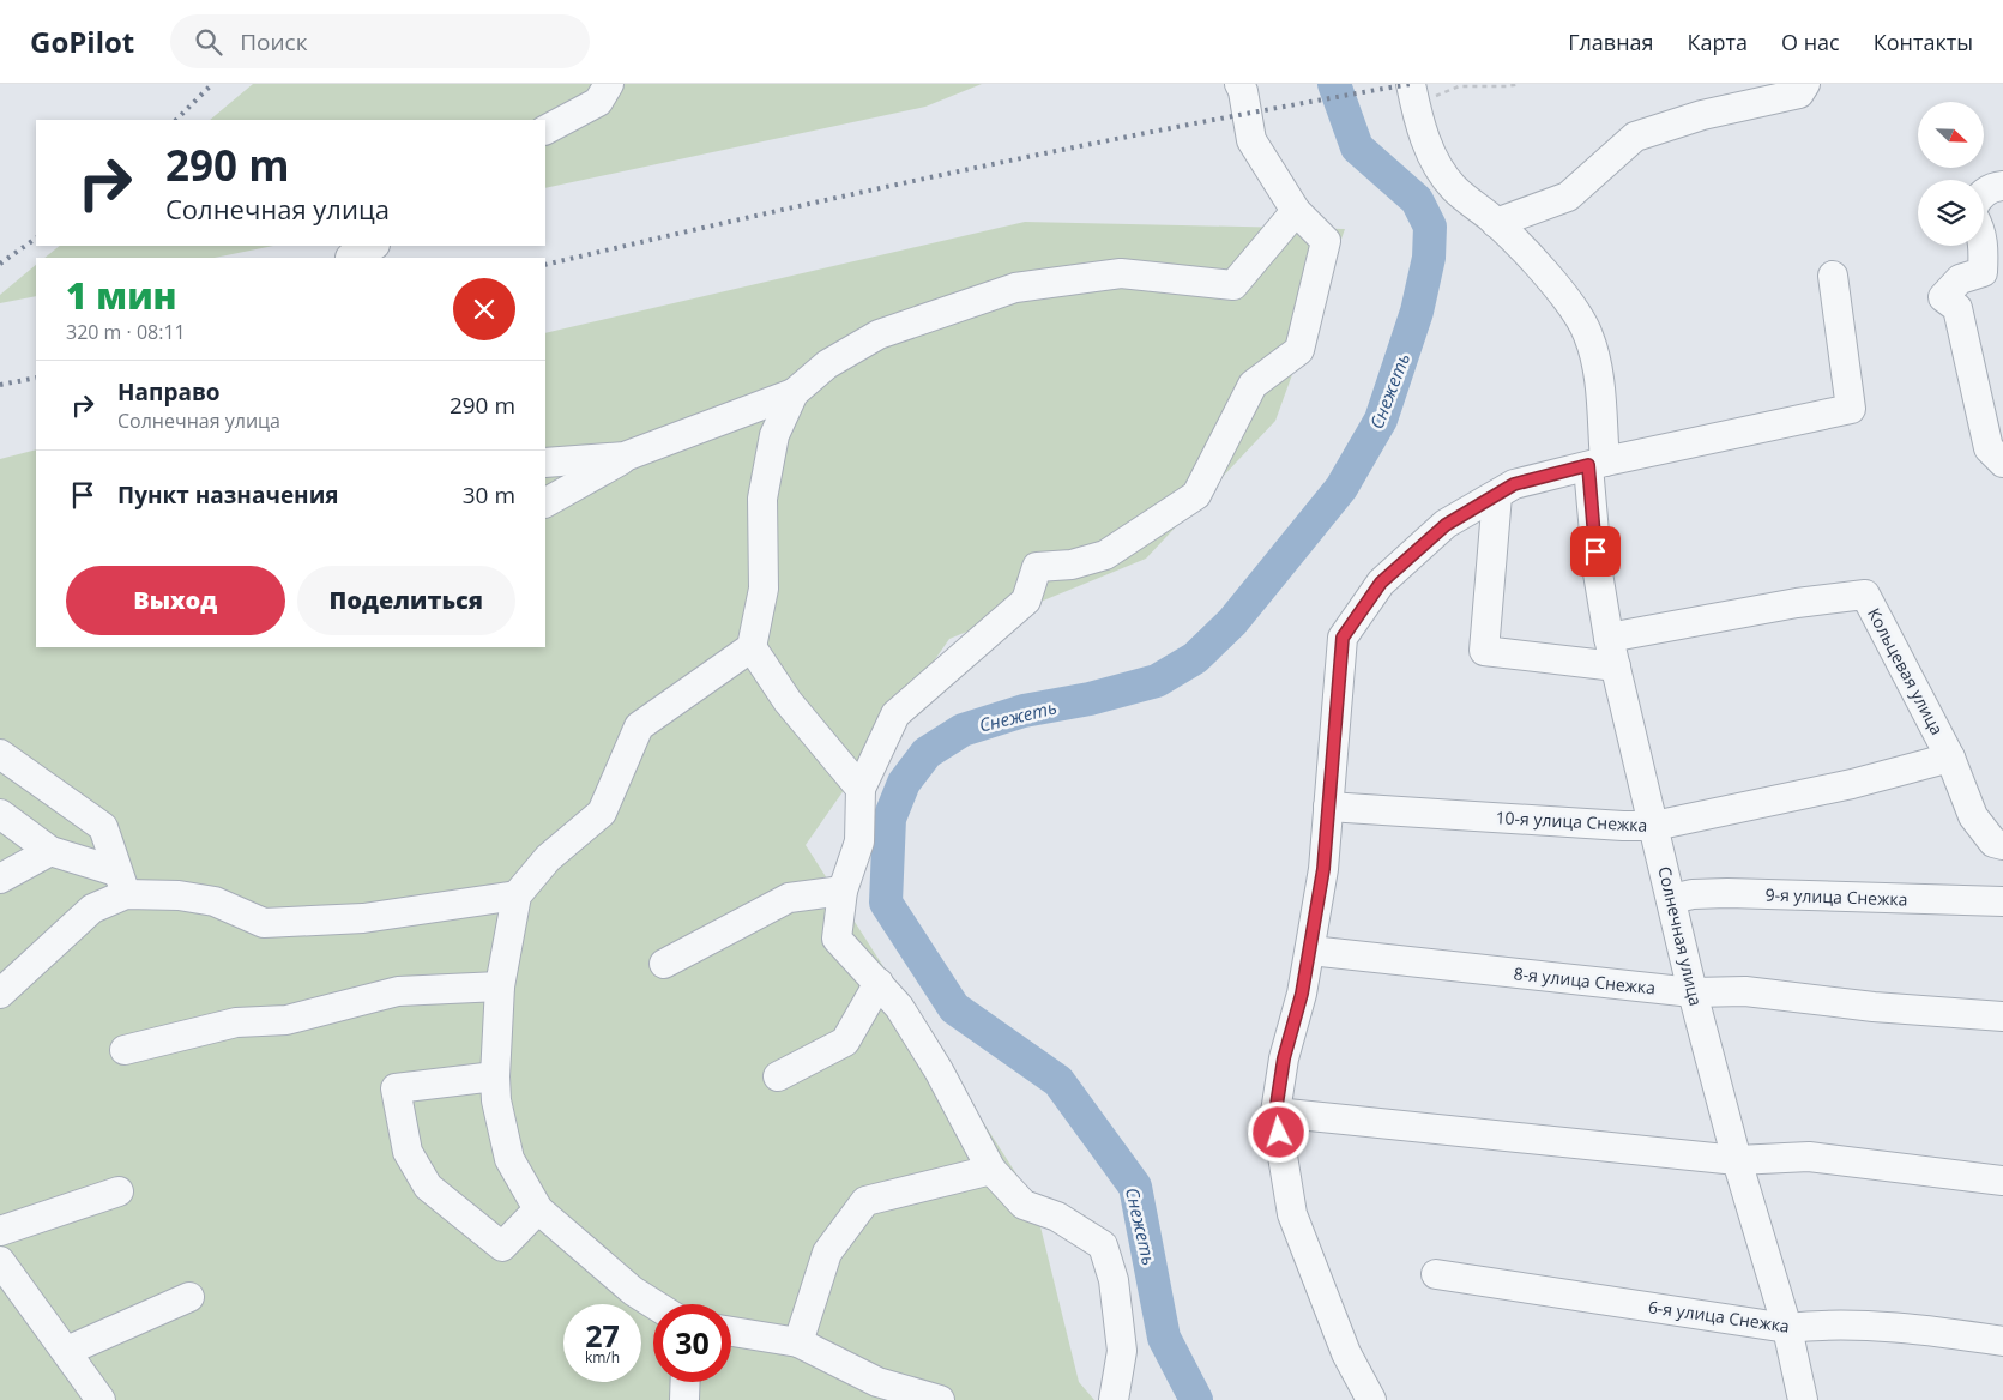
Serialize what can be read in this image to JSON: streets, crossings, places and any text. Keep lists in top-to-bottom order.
{
  "streets": {
    "street": [
      "Кольцевая улица",
      "10-я улица Снежка",
      "9-я улица Снежка",
      "Солнечная улица",
      "8-я улица Снежка",
      "6-я улица Снежка"
    ]
  },
  "crossings": [
    ["Кольцевая улица", "10-я улица Снежка"],
    ["Кольцевая улица", "Солнечная улица"],
    ["10-я улица Снежка", "Солнечная улица"],
    ["9-я улица Снежка", "Солнечная улица"],
    ["Солнечная улица", "8-я улица Снежка"],
    ["Солнечная улица", "6-я улица Снежка"]
  ],
  "water": ["Снежеть"],
  "north": "bottom right",
  "page": {
    "header": "GoPilot",
    "search": "Поиск",
    "nav": [
      "Главная",
      "Карта",
      "О нас",
      "Контакты"
    ],
    "turn": ["290 m", "Солнечная улица"],
    "heading": ["1 мин", "320 m · 08:11"],
    "list": [
      {
        "name": "Направо",
        "note": "Солнечная улица",
        "value": "290 m"
      },
      {
        "name": "Пункт назначения",
        "value": "30 m"
      }
    ],
    "buttons": ["Выход", "Поделиться"],
    "speed": "27 km/h",
    "limit": "30"
  }
}
